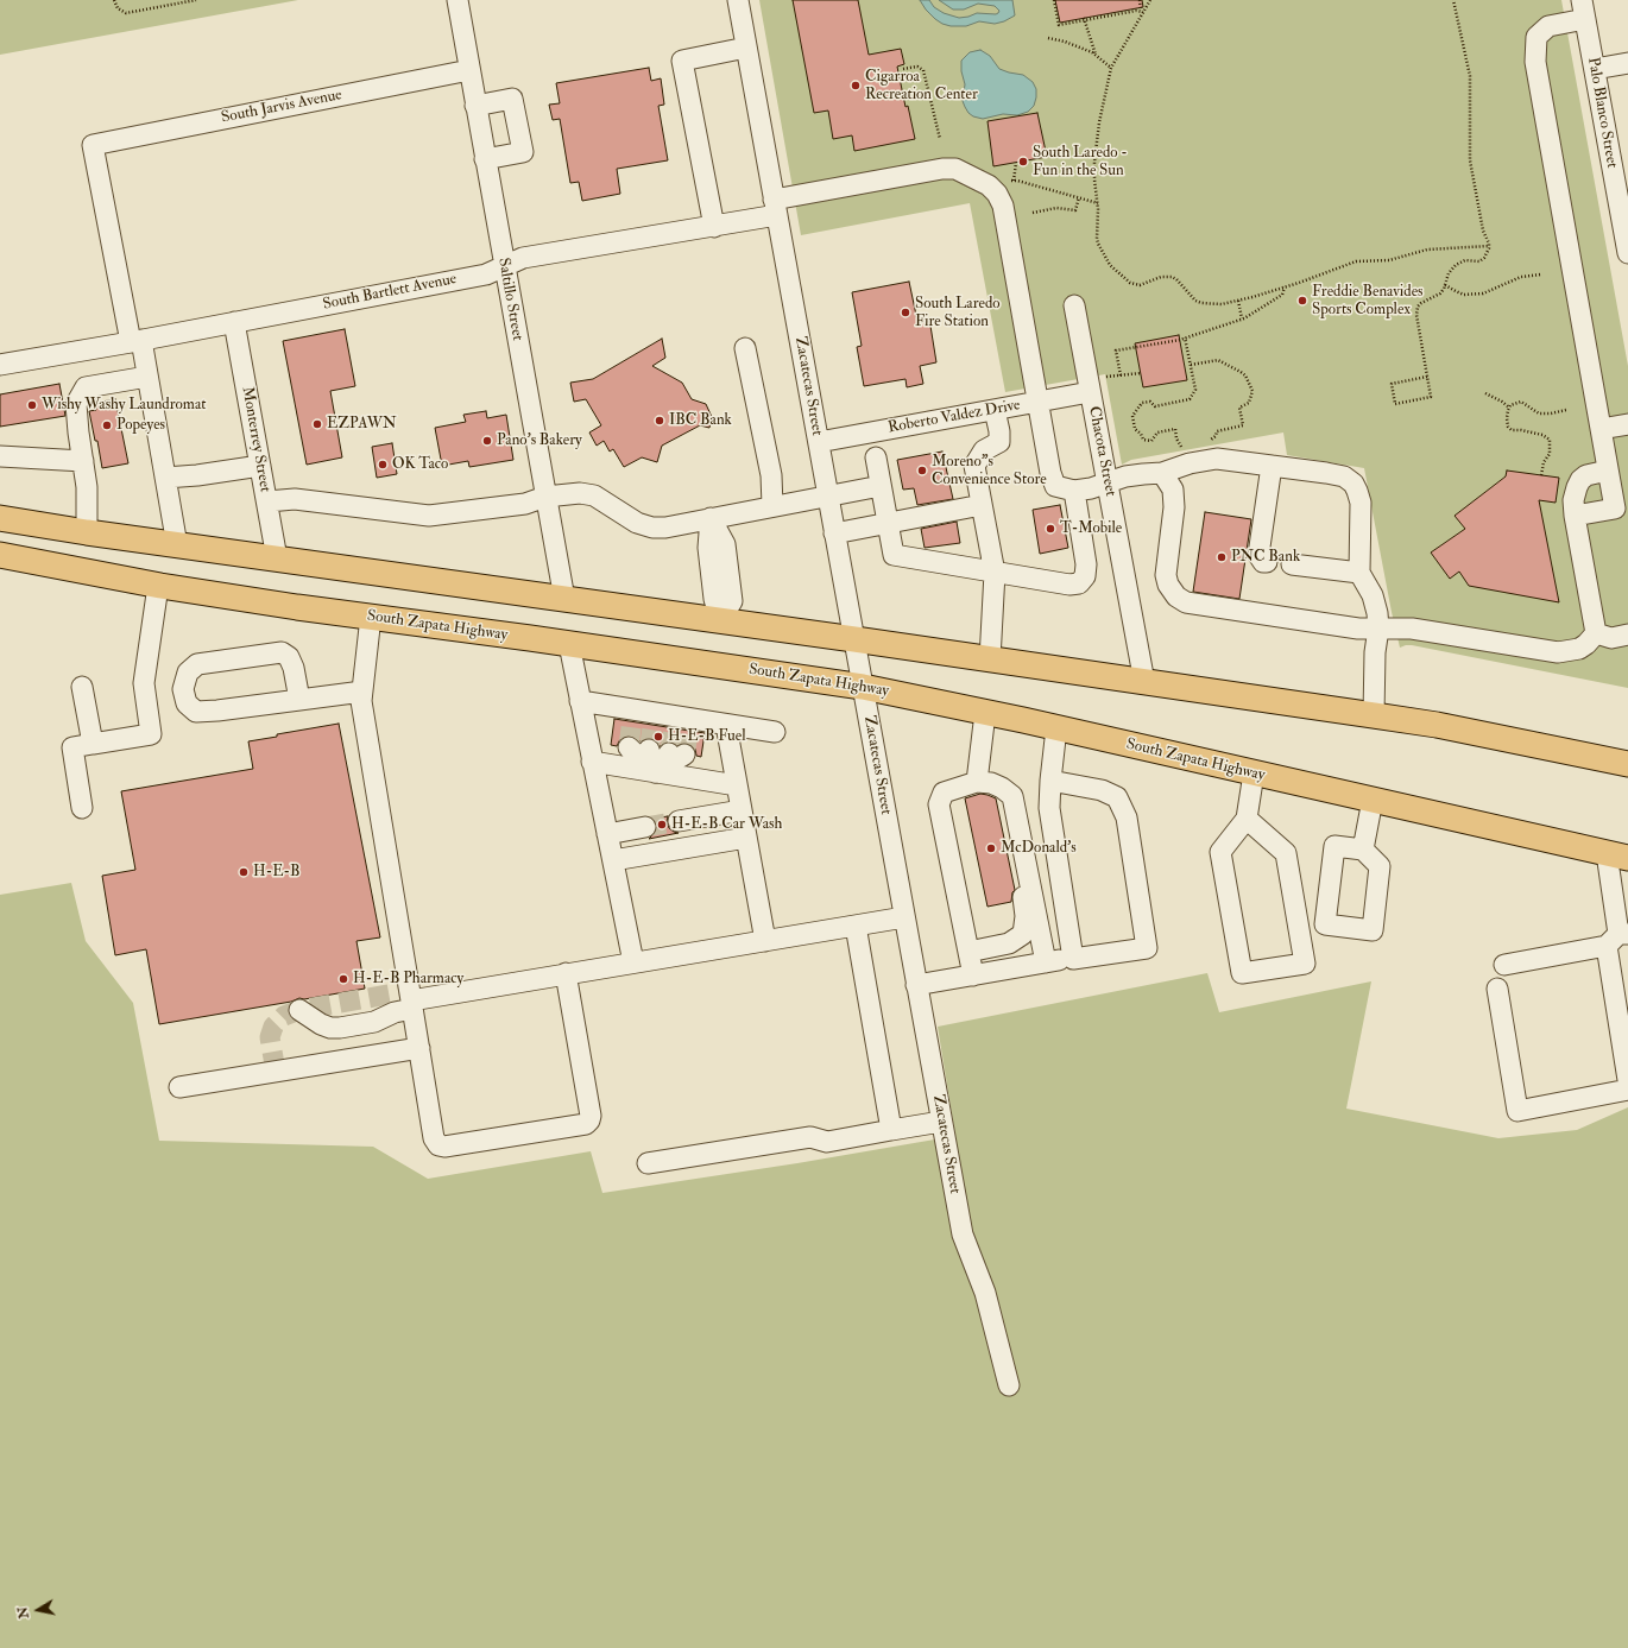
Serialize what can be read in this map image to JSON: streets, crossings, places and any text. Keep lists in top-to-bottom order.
{
  "streets": {
    "main road": ["South Zapata Highway"],
    "street": [
      "South Jarvis Avenue",
      "Palo Blanco Street",
      "South Bartlett Avenue",
      "Saltillo Street",
      "Zacatecas Street",
      "Roberto Valdez Drive",
      "Monterrey Street",
      "Chacota Street"
    ]
  },
  "crossings": [
    ["South Jarvis Avenue", "South Bartlett Avenue"],
    ["South Jarvis Avenue", "Saltillo Street"],
    ["South Bartlett Avenue", "Saltillo Street"],
    ["South Bartlett Avenue", "Zacatecas Street"],
    ["South Bartlett Avenue", "Roberto Valdez Drive"],
    ["South Bartlett Avenue", "Monterrey Street"],
    ["Zacatecas Street", "Roberto Valdez Drive"],
    ["Zacatecas Street", "South Zapata Highway"],
    ["Roberto Valdez Drive", "Chacota Street"]
  ],
  "places": [
    "Cigarroa Recreation Center",
    "South Laredo - Fun in the Sun",
    "Freddie Benavides Sports Complex",
    "South Laredo Fire Station",
    "Wishy Washy Laundromat",
    "IBC Bank",
    "EZPAWN",
    "Popeyes",
    "Pano's Bakery",
    "OK Taco",
    "Moreno\"s Convenience Store",
    "T-Mobile",
    "PNC Bank",
    "H-E-B Fuel",
    "H-E-B Car Wash",
    "McDonald's",
    "H-E-B",
    "H-E-B Pharmacy"
  ],
  "north": "left"
}
